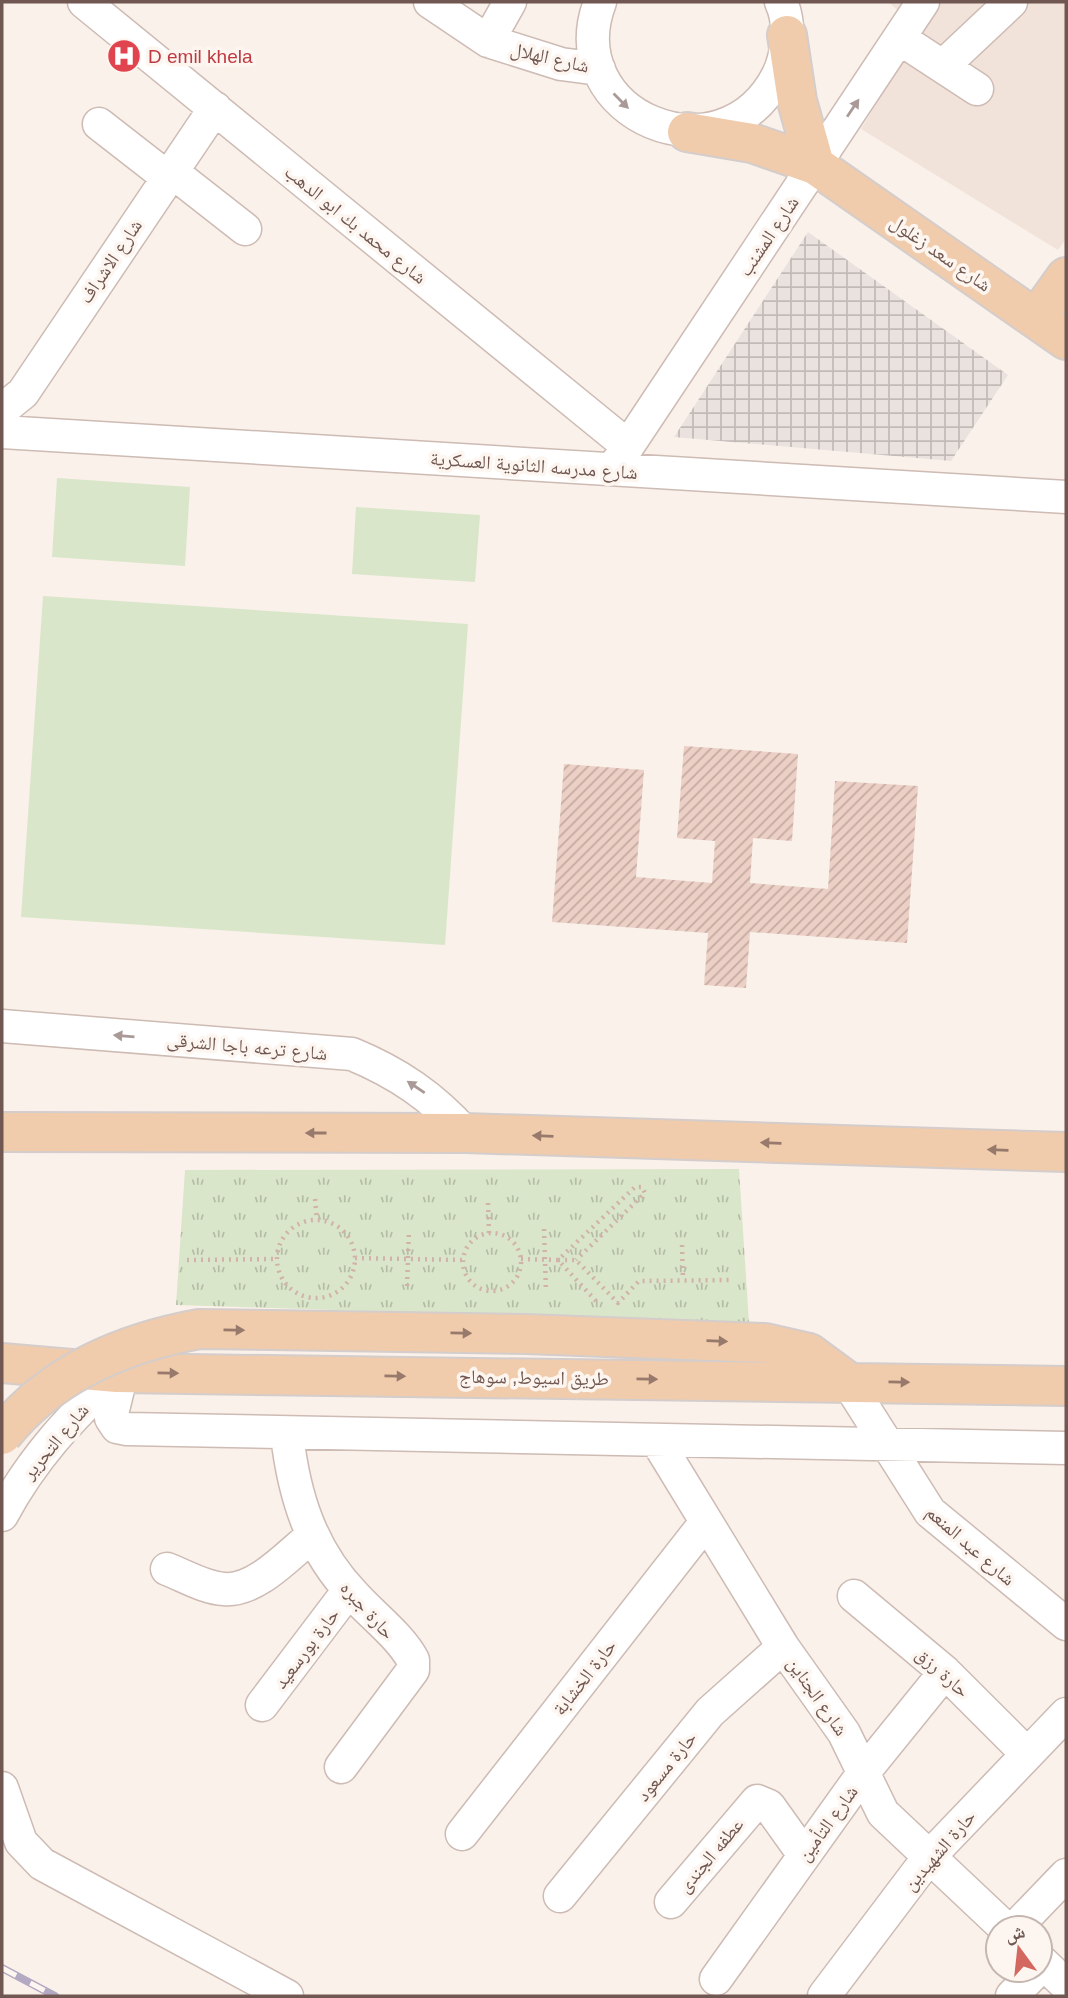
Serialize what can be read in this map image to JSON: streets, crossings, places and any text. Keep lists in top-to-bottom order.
{
  "streets": {
    "main road": ["شارع سعد زغلول", "طريق اسيوط, سوهاج"],
    "street": [
      "شارع الهلال",
      "شارع محمد بك ابو الدهب",
      "شارع المشنب",
      "شارع الاشراف",
      "شارع مدرسه الثانوية العسكرية",
      "شارع ترعه باجا الشرقى",
      "شارع التحرير",
      "شارع عبد المنعم",
      "حارة جبره",
      "حارة بورسعيد",
      "حارة رزق",
      "حارة الخشابة",
      "شارع الجناين",
      "حارة مسعود",
      "شارع التأمين",
      "حارة الشهيدين",
      "عطفه الجندى"
    ]
  },
  "crossings": [
    ["شارع محمد بك ابو الدهب", "شارع المشنب"],
    ["شارع محمد بك ابو الدهب", "شارع الاشراف"],
    ["شارع محمد بك ابو الدهب", "شارع مدرسه الثانوية العسكرية"],
    ["شارع المشنب", "شارع سعد زغلول"],
    ["شارع المشنب", "شارع مدرسه الثانوية العسكرية"],
    ["طريق اسيوط, سوهاج", "شارع التحرير"],
    ["طريق اسيوط, سوهاج", "شارع عبد المنعم"],
    ["حارة جبره", "حارة بورسعيد"],
    ["حارة رزق", "شارع التأمين"],
    ["حارة رزق", "حارة الشهيدين"],
    ["حارة الخشابة", "شارع الجناين"],
    ["شارع الجناين", "حارة مسعود"],
    ["شارع الجناين", "شارع التأمين"],
    ["شارع الجناين", "حارة الشهيدين"],
    ["شارع التأمين", "عطفه الجندى"]
  ],
  "one_way": ["شارع ترعه باجا الشرقى"],
  "places": {
    "hospital": ["D emil khela"]
  },
  "north": "top"
}
